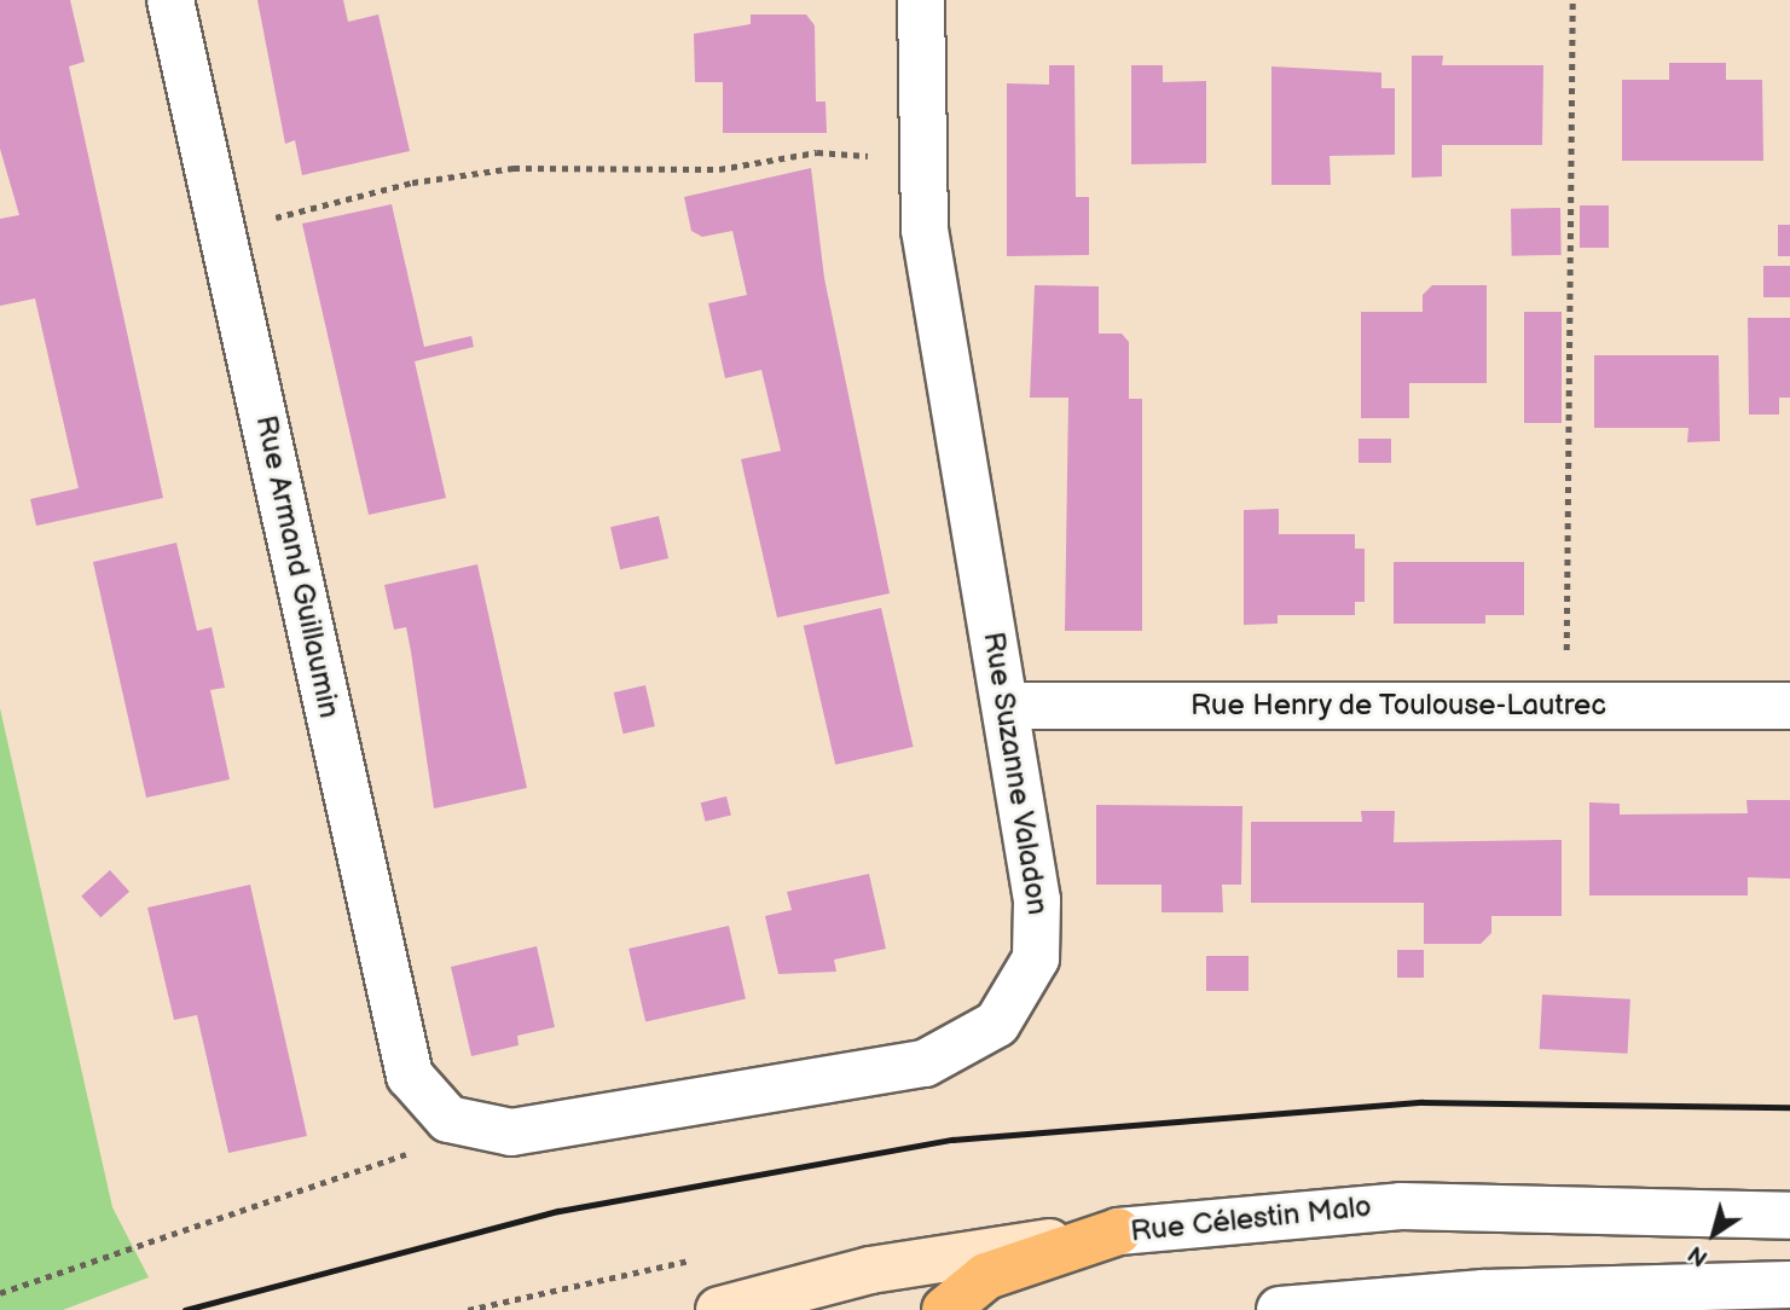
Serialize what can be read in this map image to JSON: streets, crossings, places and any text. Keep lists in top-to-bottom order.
{
  "streets": {
    "main road": ["Rue Célestin Malo"],
    "street": ["Rue Armand Guillaumin", "Rue Henry de Toulouse-Lautrec", "Rue Suzanne Valadon"]
  },
  "crossings": [
    ["Rue Armand Guillaumin", "Rue Suzanne Valadon"],
    ["Rue Henry de Toulouse-Lautrec", "Rue Suzanne Valadon"]
  ],
  "north": "bottom left"
}
